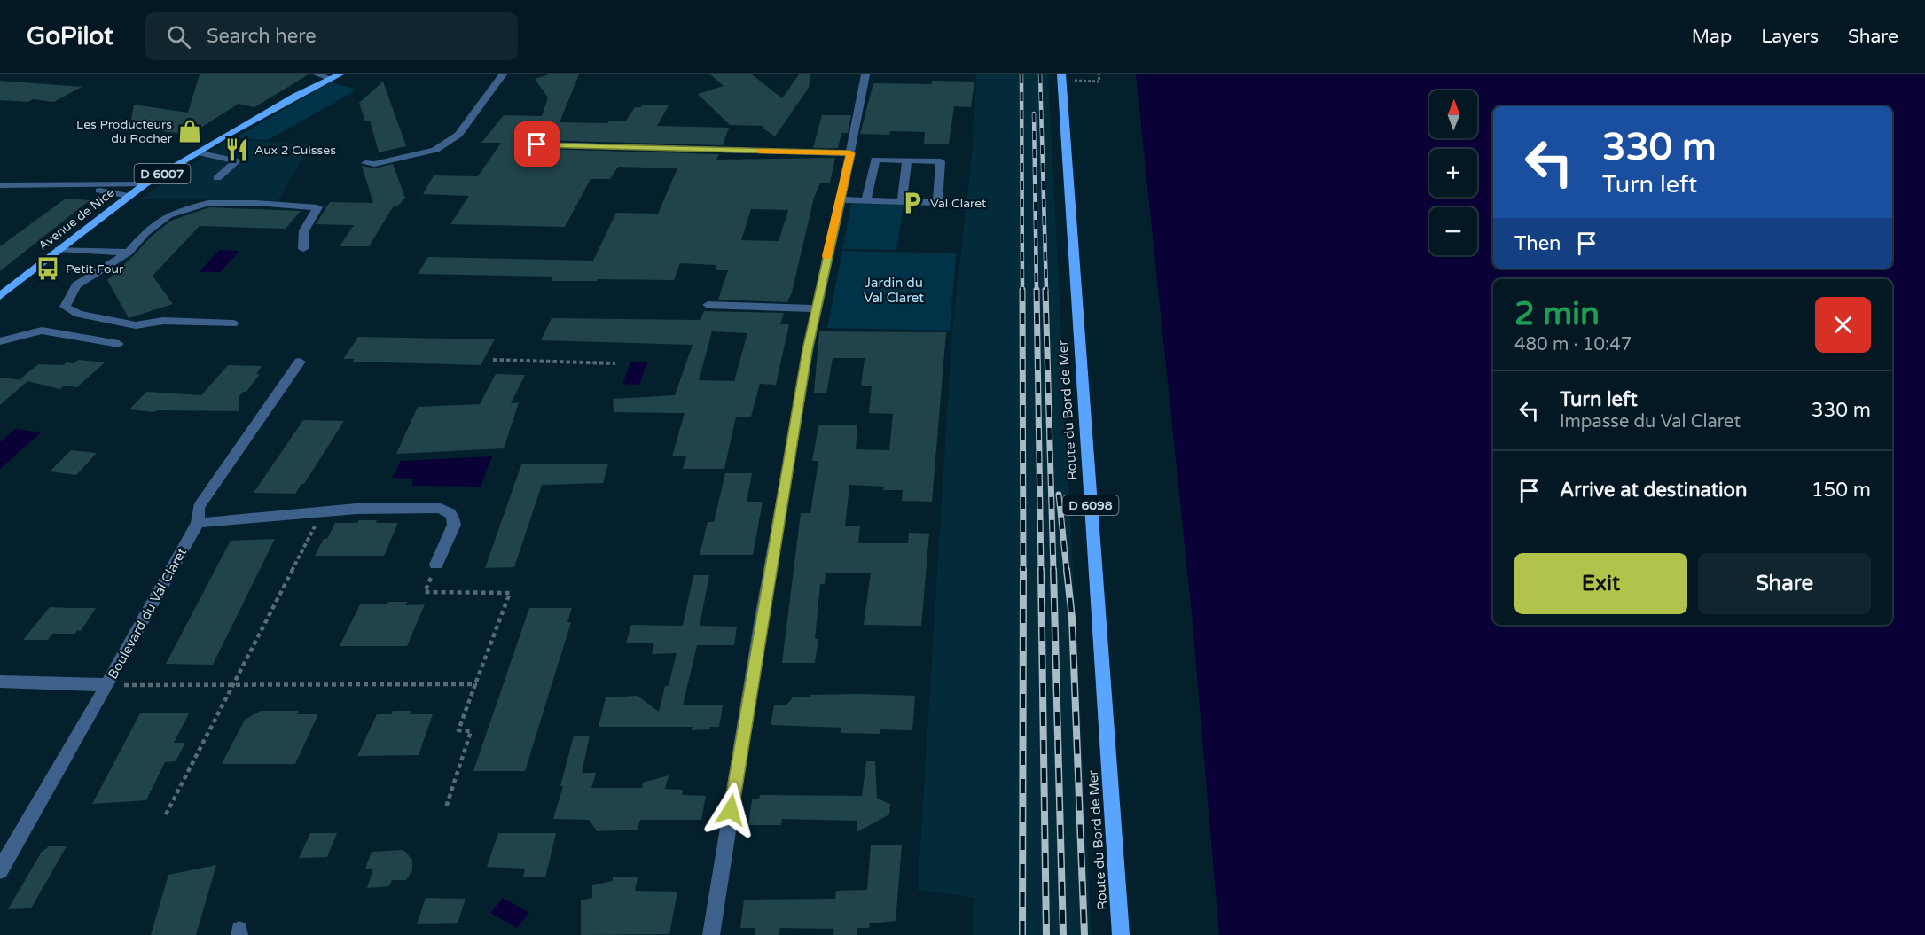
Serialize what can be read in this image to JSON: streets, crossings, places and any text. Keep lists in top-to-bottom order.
{
  "streets": {
    "main road": [
      "D 6007",
      "Avenue de Nice",
      "Route du Bord de Mer",
      "D 6098"
    ],
    "street": ["Boulevard du Val Claret"]
  },
  "parks": ["Jardin du Val Claret"],
  "places": {
    "shop": ["Les Producteurs du Rocher"],
    "restaurant": ["Aux 2 Cuisses"],
    "parking": ["Val Claret"],
    "bus stop": ["Petit Four"]
  },
  "north": "top",
  "page": {
    "header": "GoPilot",
    "search": "Search here",
    "nav": ["Map", "Layers", "Share"],
    "map_buttons": ["+", "−"],
    "turn": ["330 m", "Turn left"],
    "then": "Then",
    "heading": ["2 min", "480 m · 10:47"],
    "list": [
      {
        "name": "Turn left",
        "note": "Impasse du Val Claret",
        "value": "330 m"
      },
      {
        "name": "Arrive at destination",
        "value": "150 m"
      }
    ],
    "buttons": ["Exit", "Share"]
  }
}
